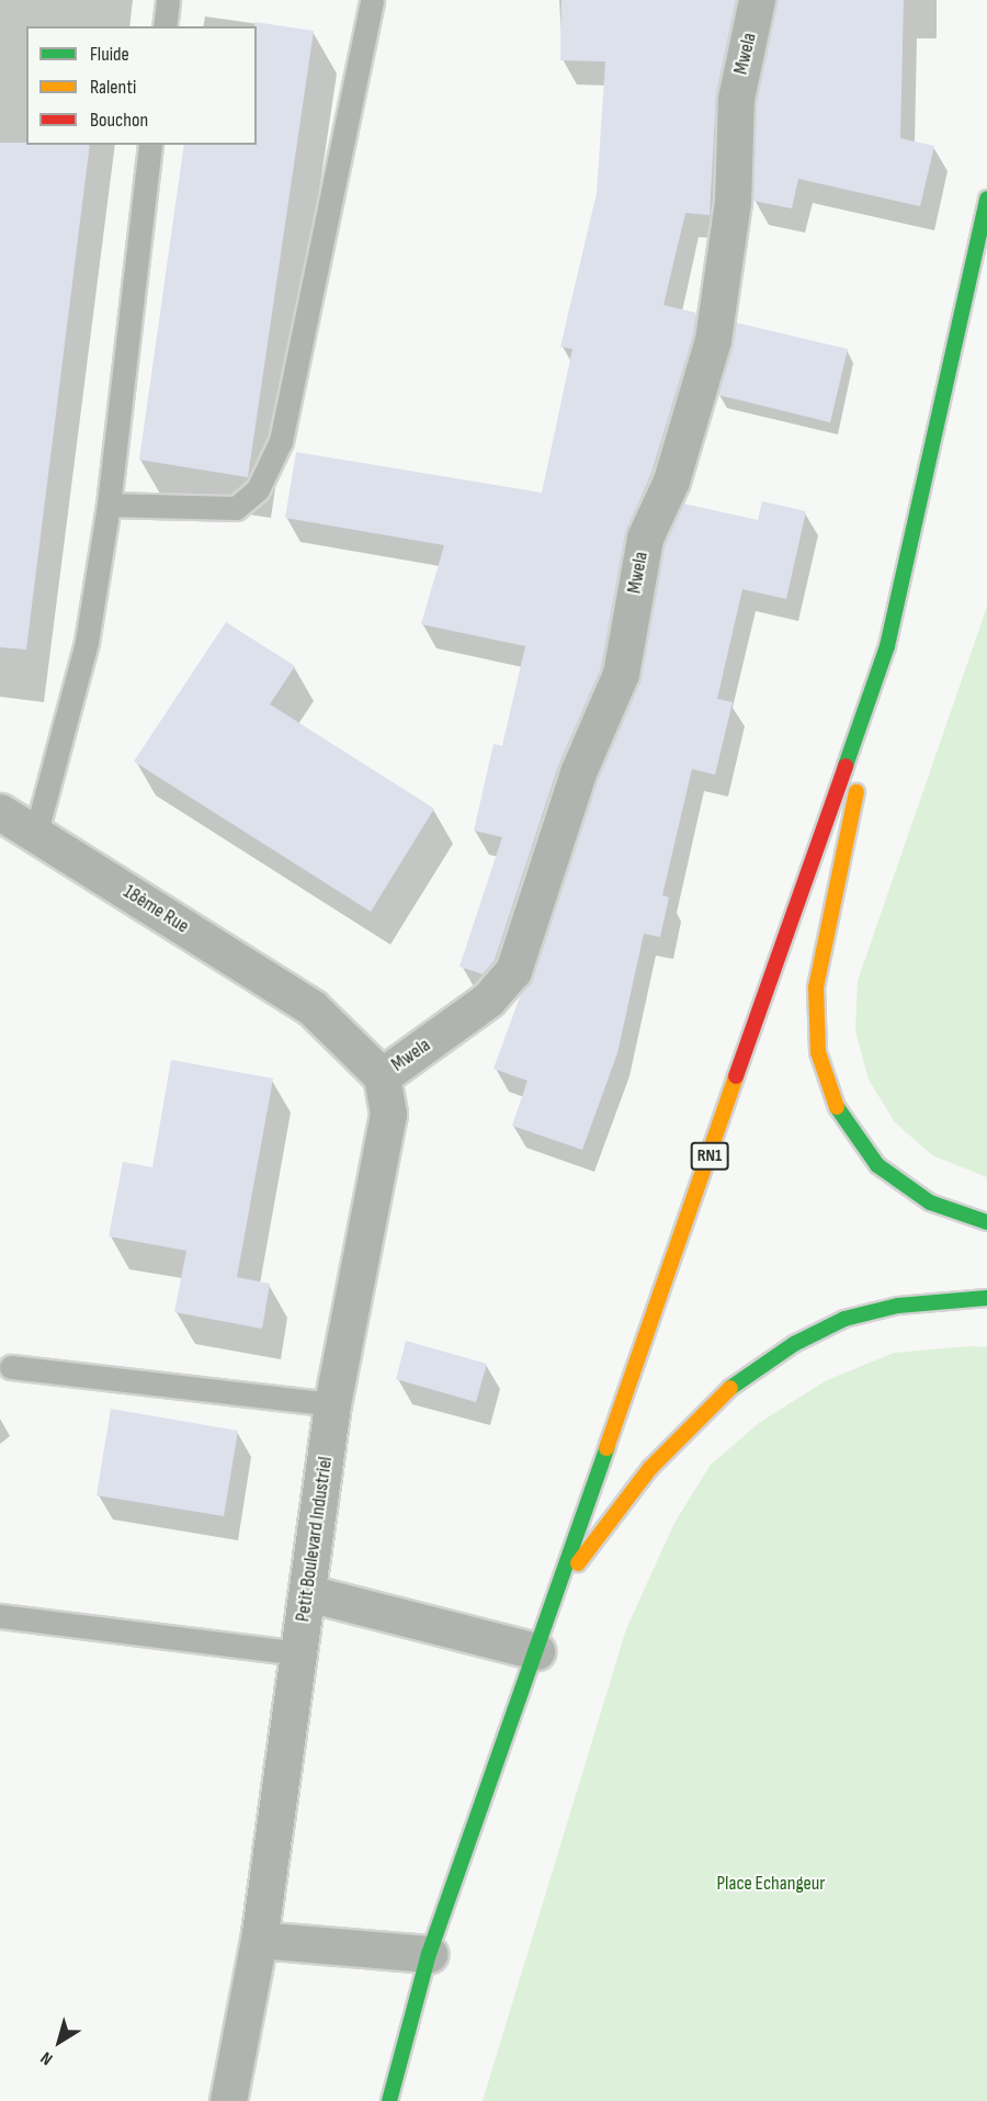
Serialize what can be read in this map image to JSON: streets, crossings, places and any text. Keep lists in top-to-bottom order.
{
  "streets": {
    "highway": ["RN1"],
    "street": ["Mwela", "18ème Rue", "Petit Boulevard Industriel"]
  },
  "crossings": [
    ["Mwela", "18ème Rue"],
    ["Mwela", "Petit Boulevard Industriel"],
    ["18ème Rue", "Petit Boulevard Industriel"]
  ],
  "parks": ["Place Echangeur"],
  "legend": ["Fluide", "Ralenti", "Bouchon"],
  "north": "bottom left"
}
